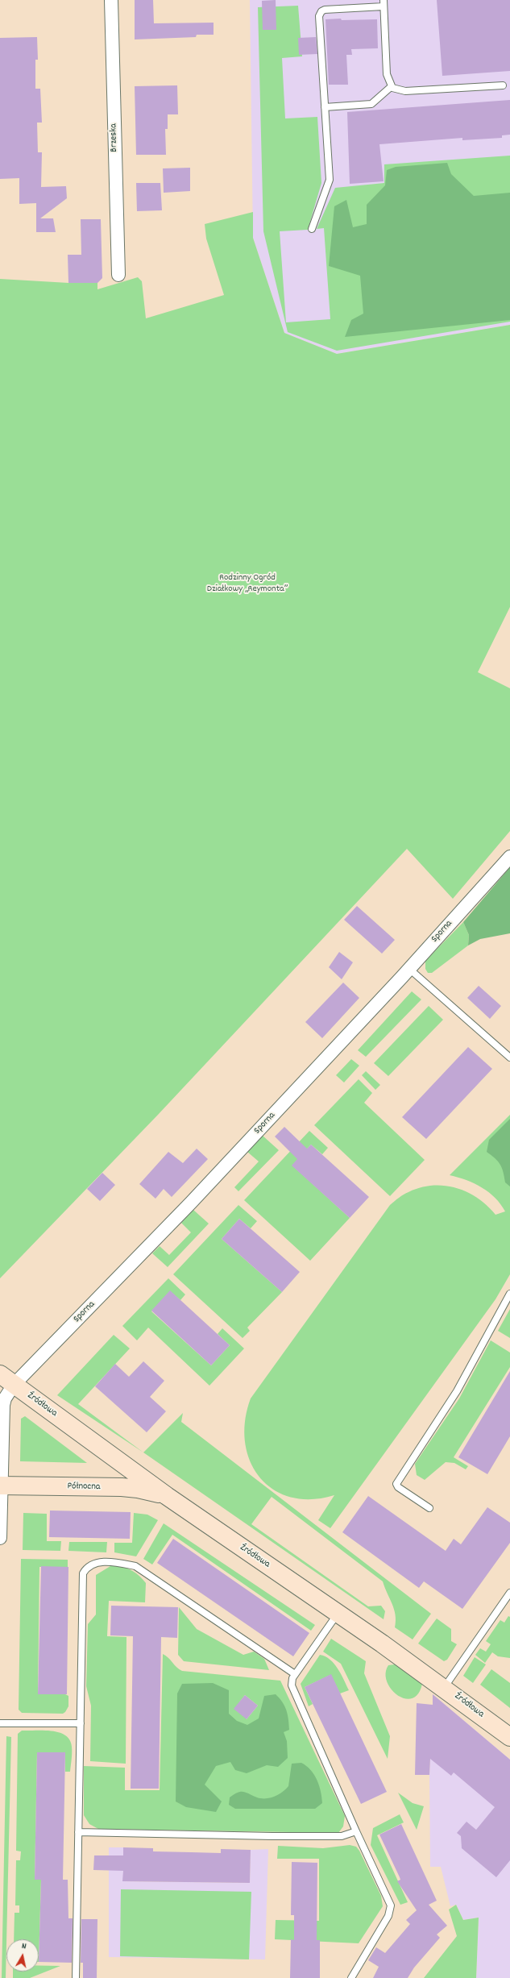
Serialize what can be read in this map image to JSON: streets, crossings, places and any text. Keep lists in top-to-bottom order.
{
  "streets": {
    "street": [
      "Brzeska",
      "Sporna",
      "Źródłowa",
      "Północna"
    ]
  },
  "crossings": [
    ["Sporna", "Źródłowa"],
    ["Sporna", "Północna"],
    ["Źródłowa", "Północna"]
  ],
  "parks": ["Rodzinny Ogród Działkowy „Reymonta”"],
  "north": "top"
}
